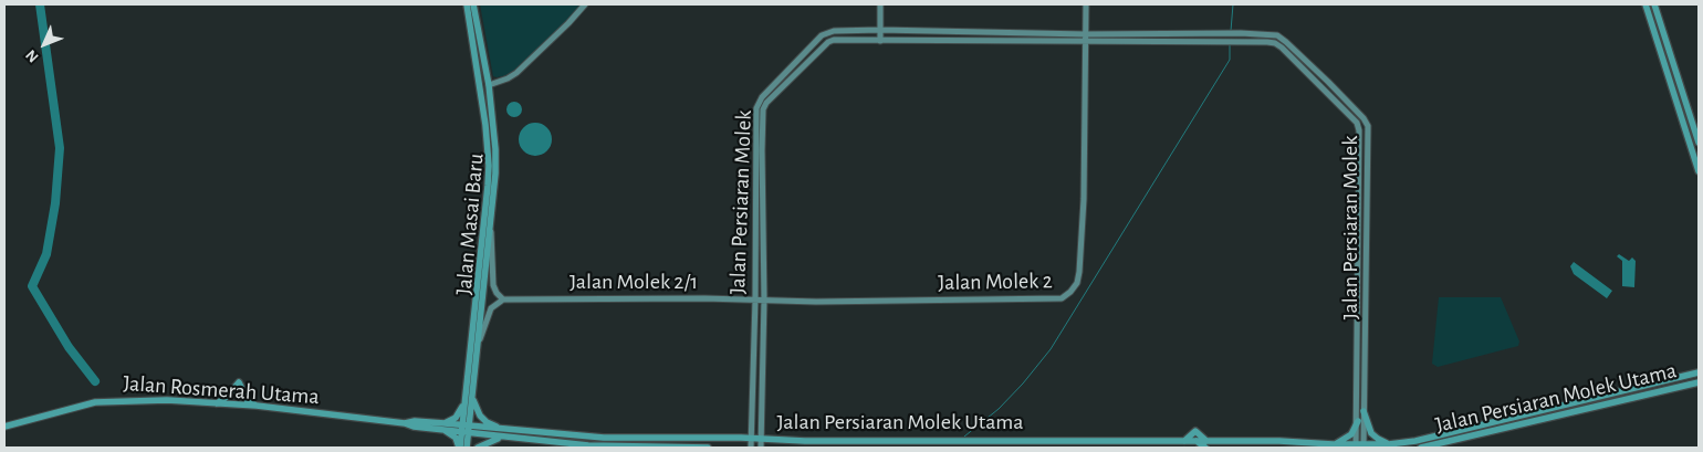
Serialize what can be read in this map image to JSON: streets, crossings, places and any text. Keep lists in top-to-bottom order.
{
  "streets": {
    "main road": [
      "Jalan Persiaran Molek",
      "Jalan Masai Baru",
      "Jalan Molek 2/1",
      "Jalan Molek 2",
      "Jalan Rosmerah Utama",
      "Jalan Persiaran Molek Utama"
    ]
  },
  "crossings": [
    ["Jalan Persiaran Molek", "Jalan Molek 2/1"],
    ["Jalan Persiaran Molek", "Jalan Molek 2"],
    ["Jalan Persiaran Molek", "Jalan Persiaran Molek Utama"],
    ["Jalan Masai Baru", "Jalan Rosmerah Utama"],
    ["Jalan Masai Baru", "Jalan Persiaran Molek Utama"],
    ["Jalan Molek 2/1", "Jalan Molek 2"],
    ["Jalan Rosmerah Utama", "Jalan Persiaran Molek Utama"]
  ],
  "north": "bottom left"
}
